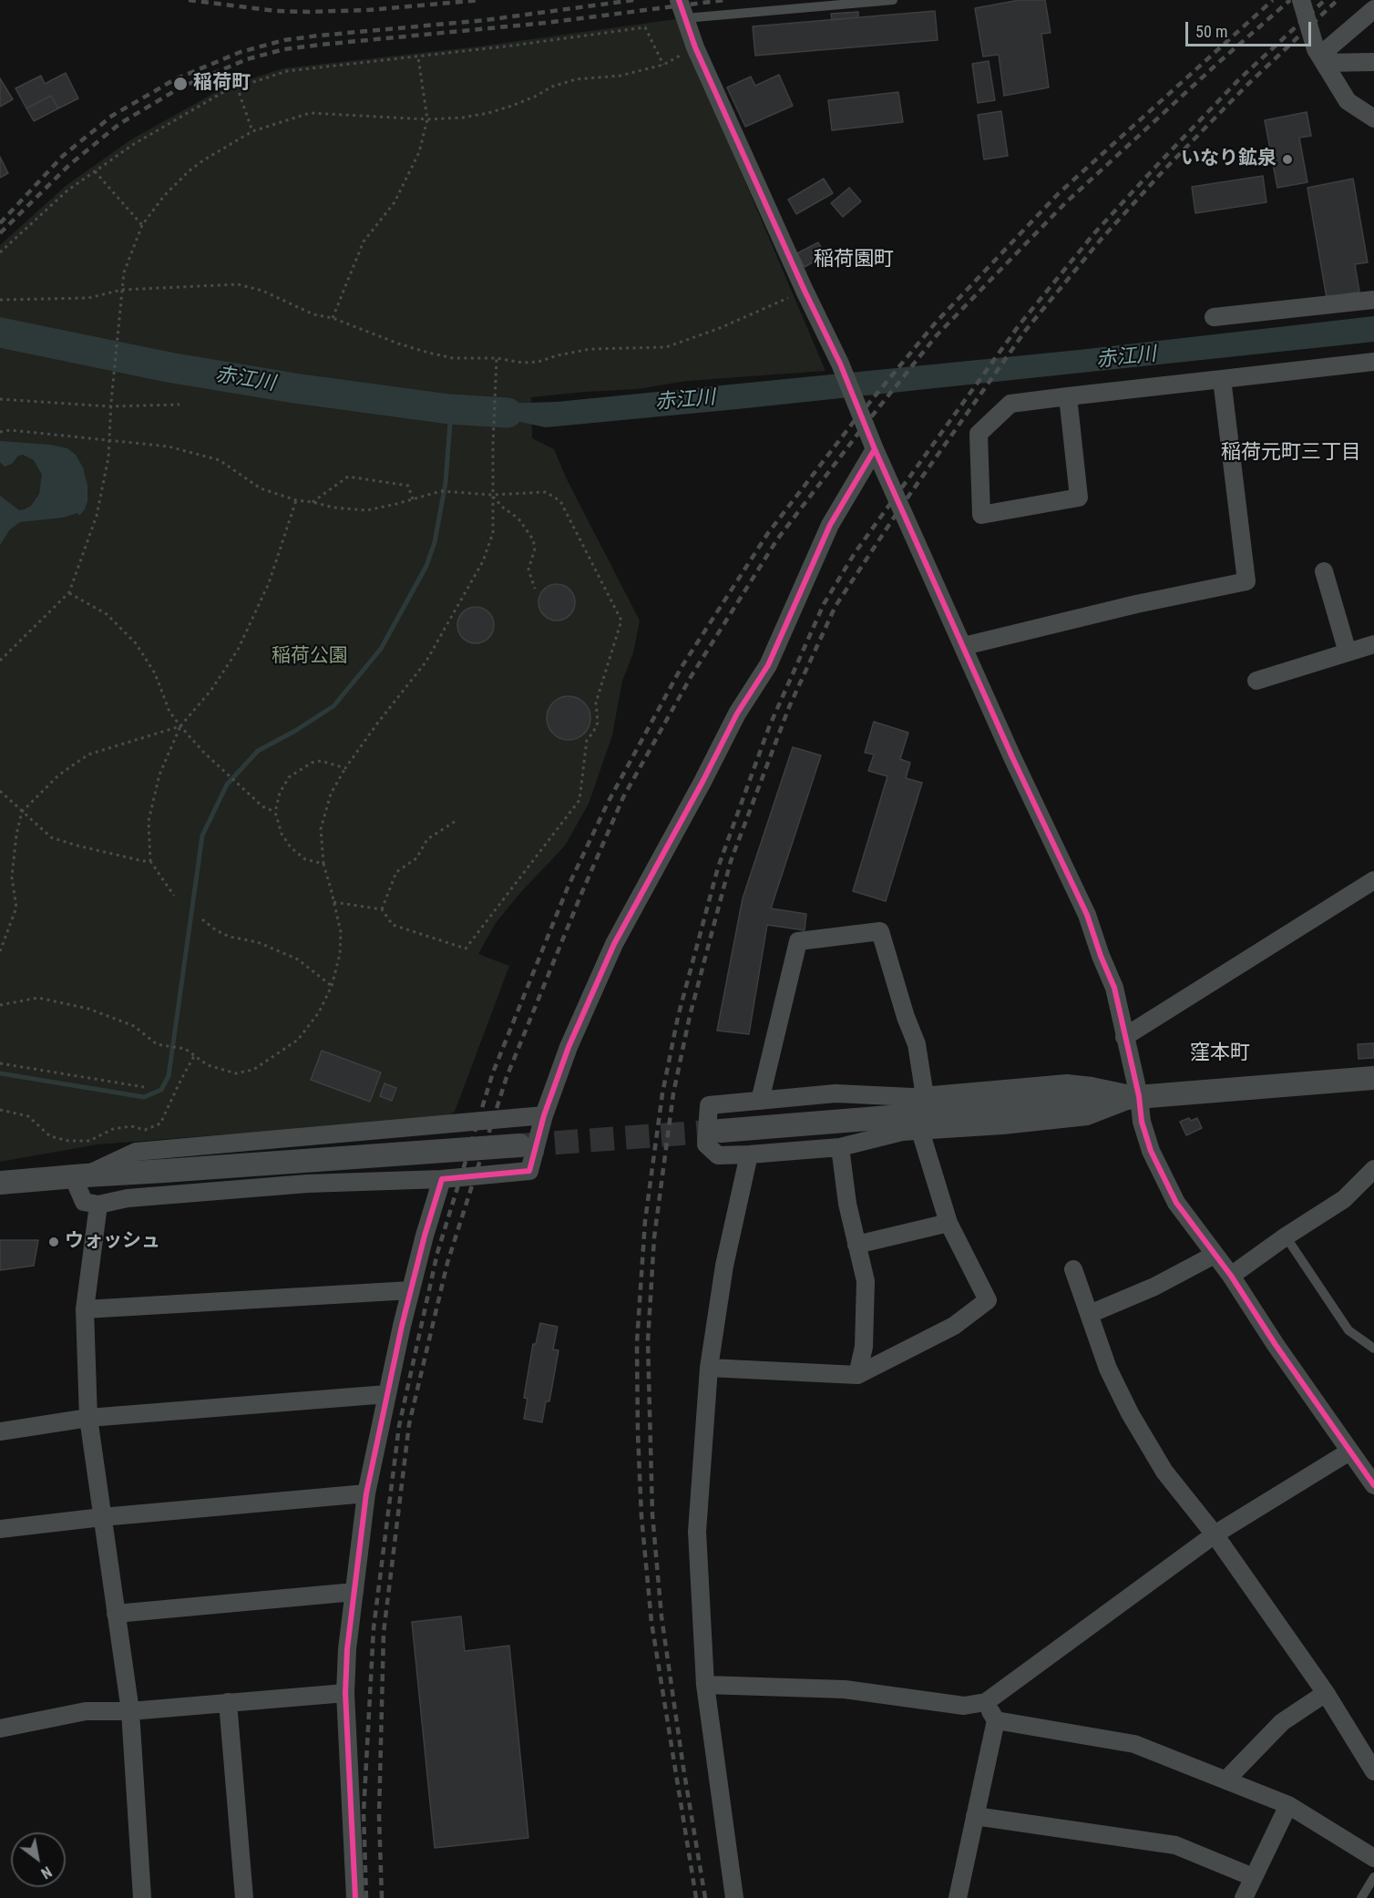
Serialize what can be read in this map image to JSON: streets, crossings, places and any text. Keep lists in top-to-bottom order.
{
  "districts": ["稲荷園町", "稲荷元町三丁目", "窪本町"],
  "water": ["赤江川"],
  "parks": ["稲荷公園"],
  "places": ["稲荷町", "いなり鉱泉", "ウォッシュ"],
  "scale_bar": "50 m",
  "north": "bottom right"
}
